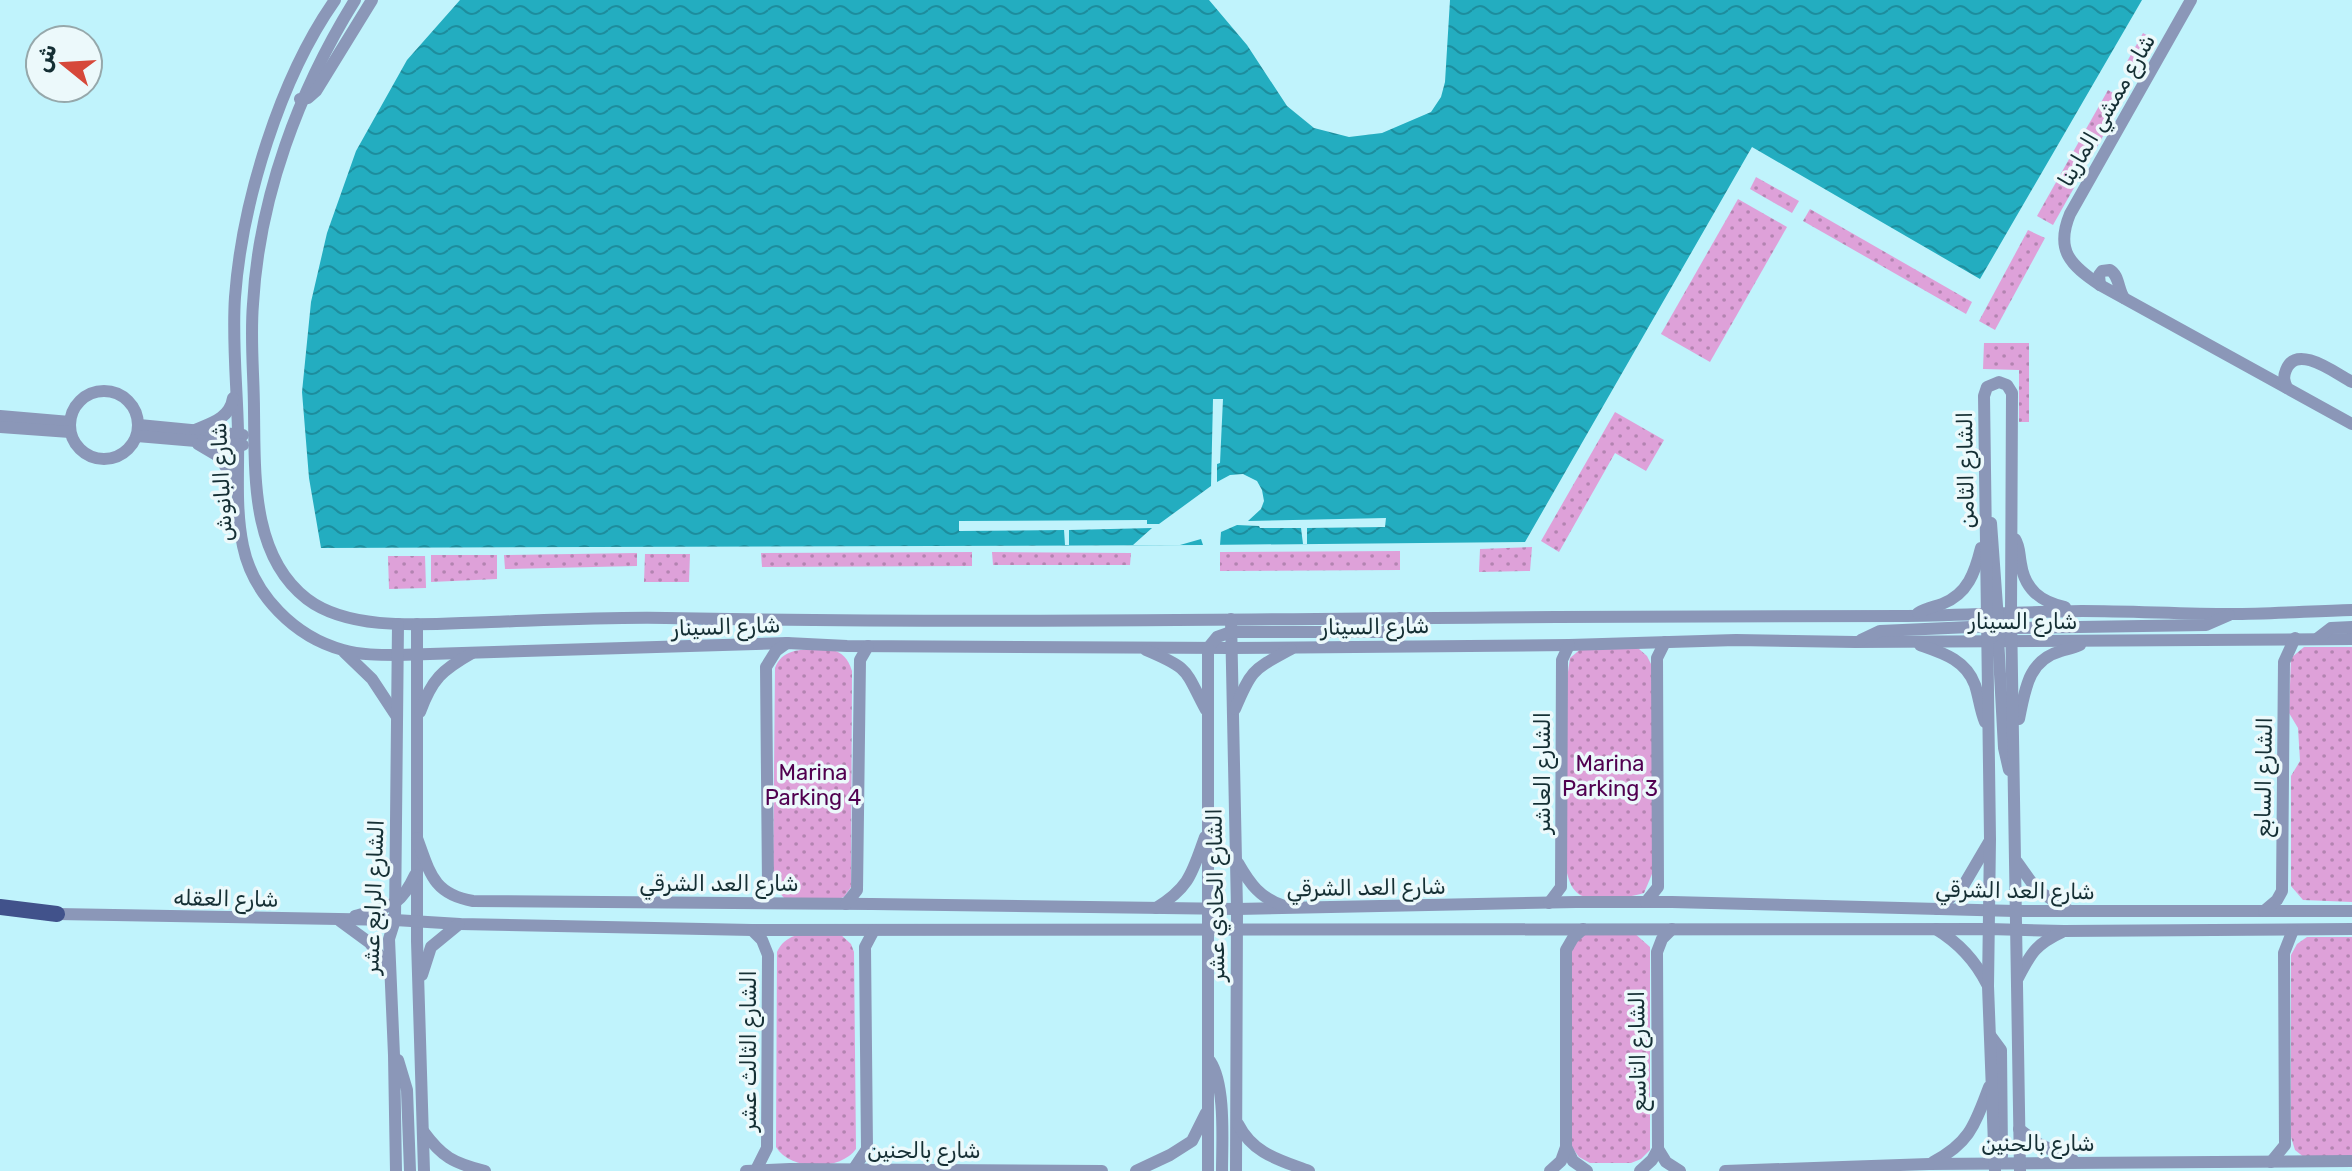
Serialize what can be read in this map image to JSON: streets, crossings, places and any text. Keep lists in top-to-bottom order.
{
  "streets": {
    "street": [
      "شارع ممشي المارينا",
      "الشارع الثامن",
      "شارع البانوش",
      "شارع السينار",
      "الشارع العاشر",
      "الشارع السابع",
      "شارع العد الشرقي",
      "الشارع الحادي عشر",
      "الشارع الرابع عشر",
      "شارع العقله",
      "الشارع الثالث عشر",
      "الشارع التاسع",
      "شارع بالحنين"
    ]
  },
  "crossings": [
    ["الشارع الثامن", "شارع السينار"],
    ["الشارع الثامن", "شارع العد الشرقي"],
    ["الشارع الثامن", "شارع بالحنين"],
    ["شارع البانوش", "شارع السينار"],
    ["شارع البانوش", "الشارع الرابع عشر"],
    ["شارع السينار", "الشارع العاشر"],
    ["شارع السينار", "الشارع السابع"],
    ["شارع السينار", "الشارع الحادي عشر"],
    ["شارع السينار", "الشارع الرابع عشر"],
    ["شارع العد الشرقي", "الشارع الحادي عشر"],
    ["شارع العد الشرقي", "الشارع الرابع عشر"],
    ["شارع العد الشرقي", "الشارع الثالث عشر"],
    ["الشارع الرابع عشر", "شارع العقله"],
    ["الشارع الثالث عشر", "شارع بالحنين"]
  ],
  "parks": ["Marina Parking 3", "Marina Parking 4"],
  "north": "left"
}
